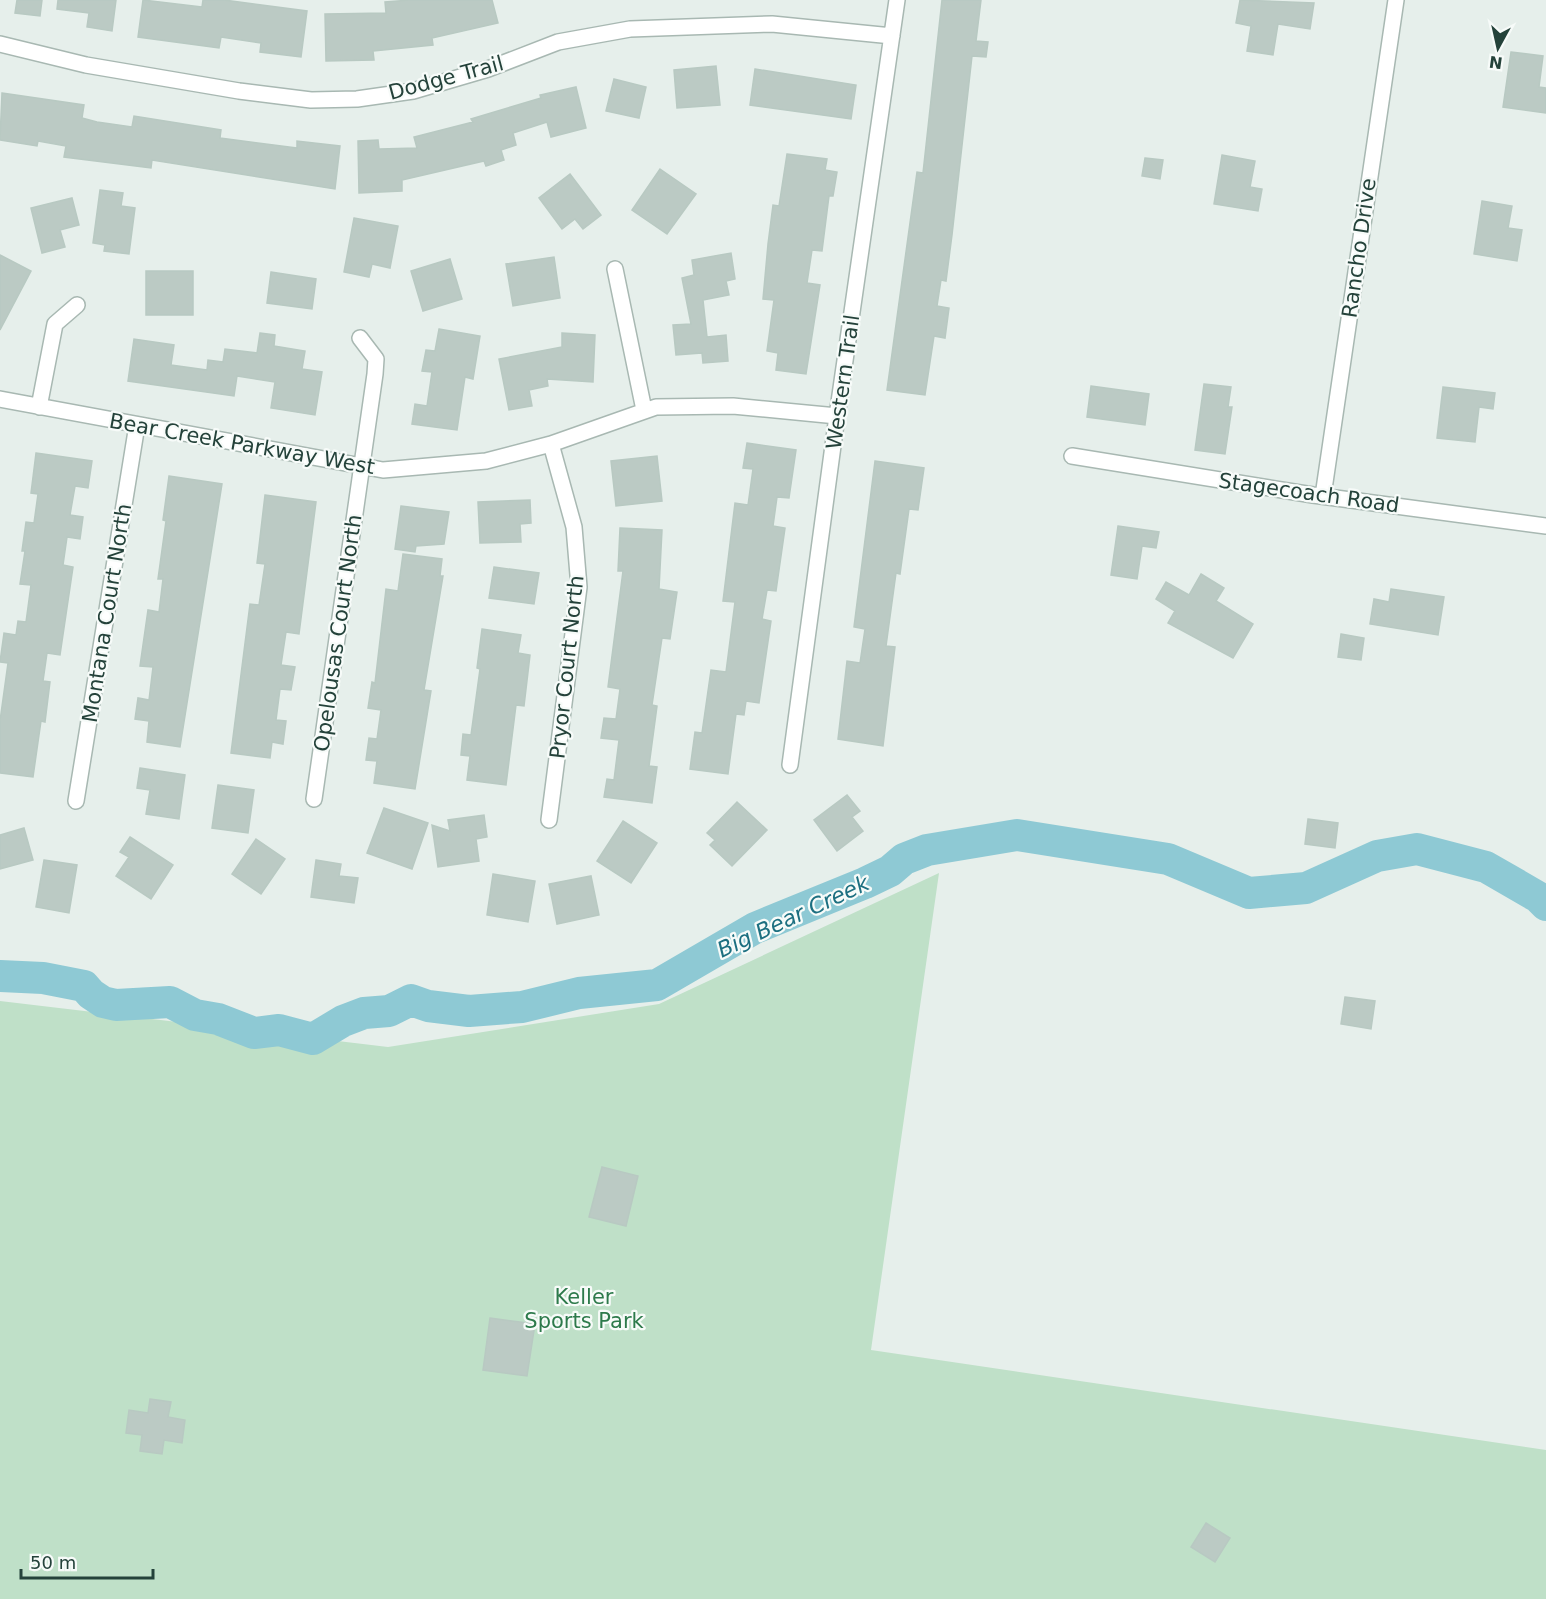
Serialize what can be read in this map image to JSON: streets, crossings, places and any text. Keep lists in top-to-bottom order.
{
  "streets": {
    "street": [
      "Dodge Trail",
      "Rancho Drive",
      "Western Trail",
      "Bear Creek Parkway West",
      "Stagecoach Road",
      "Montana Court North",
      "Opelousas Court North",
      "Pryor Court North"
    ]
  },
  "crossings": [
    ["Dodge Trail", "Western Trail"],
    ["Rancho Drive", "Stagecoach Road"],
    ["Western Trail", "Bear Creek Parkway West"],
    ["Bear Creek Parkway West", "Montana Court North"],
    ["Bear Creek Parkway West", "Opelousas Court North"],
    ["Bear Creek Parkway West", "Pryor Court North"]
  ],
  "water": ["Big Bear Creek"],
  "parks": ["Keller Sports Park"],
  "scale_bar": "50 m",
  "north": "bottom"
}
